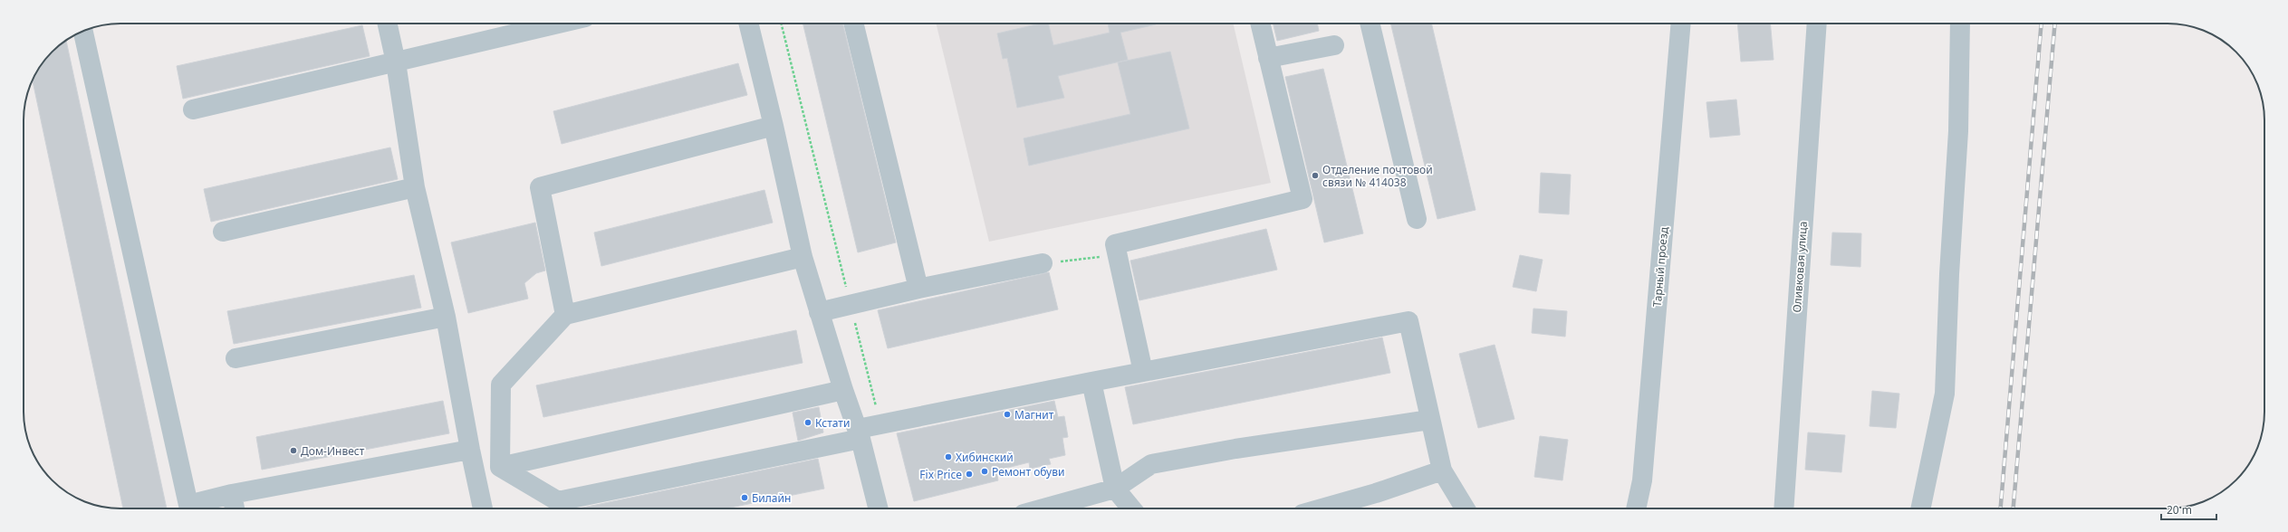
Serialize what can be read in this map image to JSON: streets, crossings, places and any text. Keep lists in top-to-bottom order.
{
  "streets": {
    "street": ["Тарный проезд", "Оливковая улица"]
  },
  "places": [
    "Отделение почтовой связи № 414038",
    "Магнит",
    "Кстати",
    "Дом-Инвест",
    "Хибинский",
    "Ремонт обуви",
    "Fix Price",
    "Билайн"
  ],
  "scale_bar": "20 m"
}
